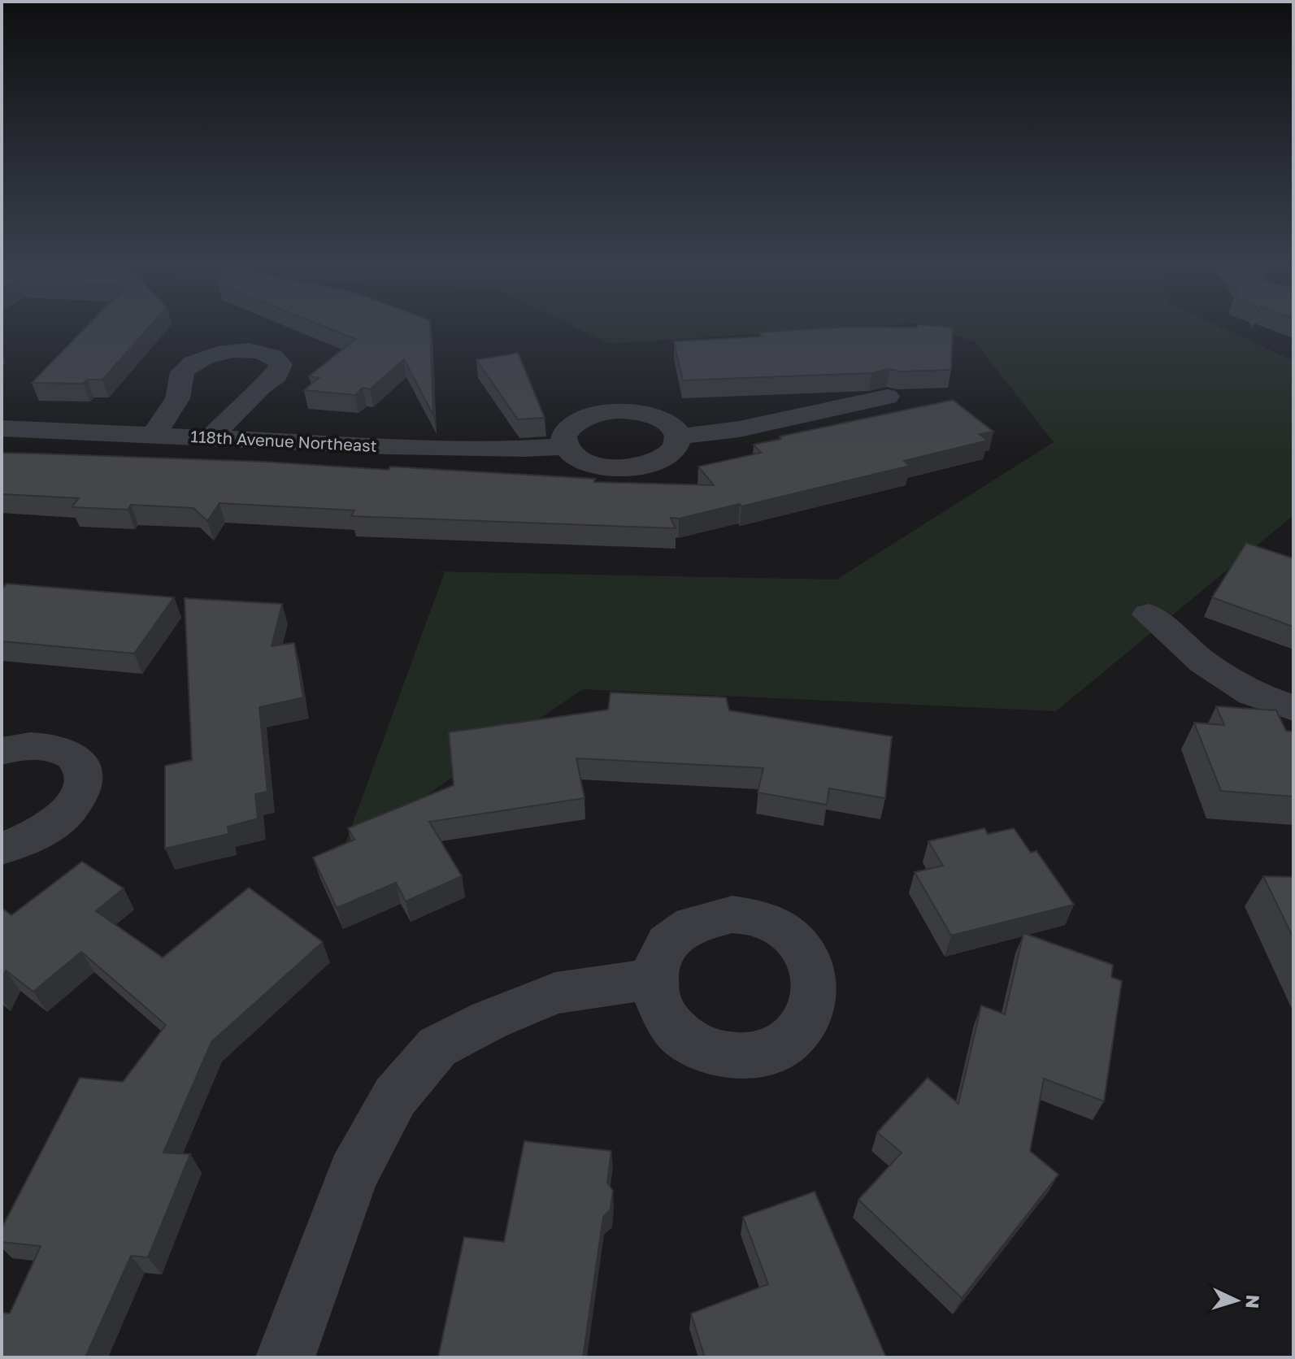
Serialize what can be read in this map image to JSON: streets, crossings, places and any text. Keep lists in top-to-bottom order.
{
  "streets": {
    "street": ["118th Avenue Northeast"]
  },
  "north": "right"
}
